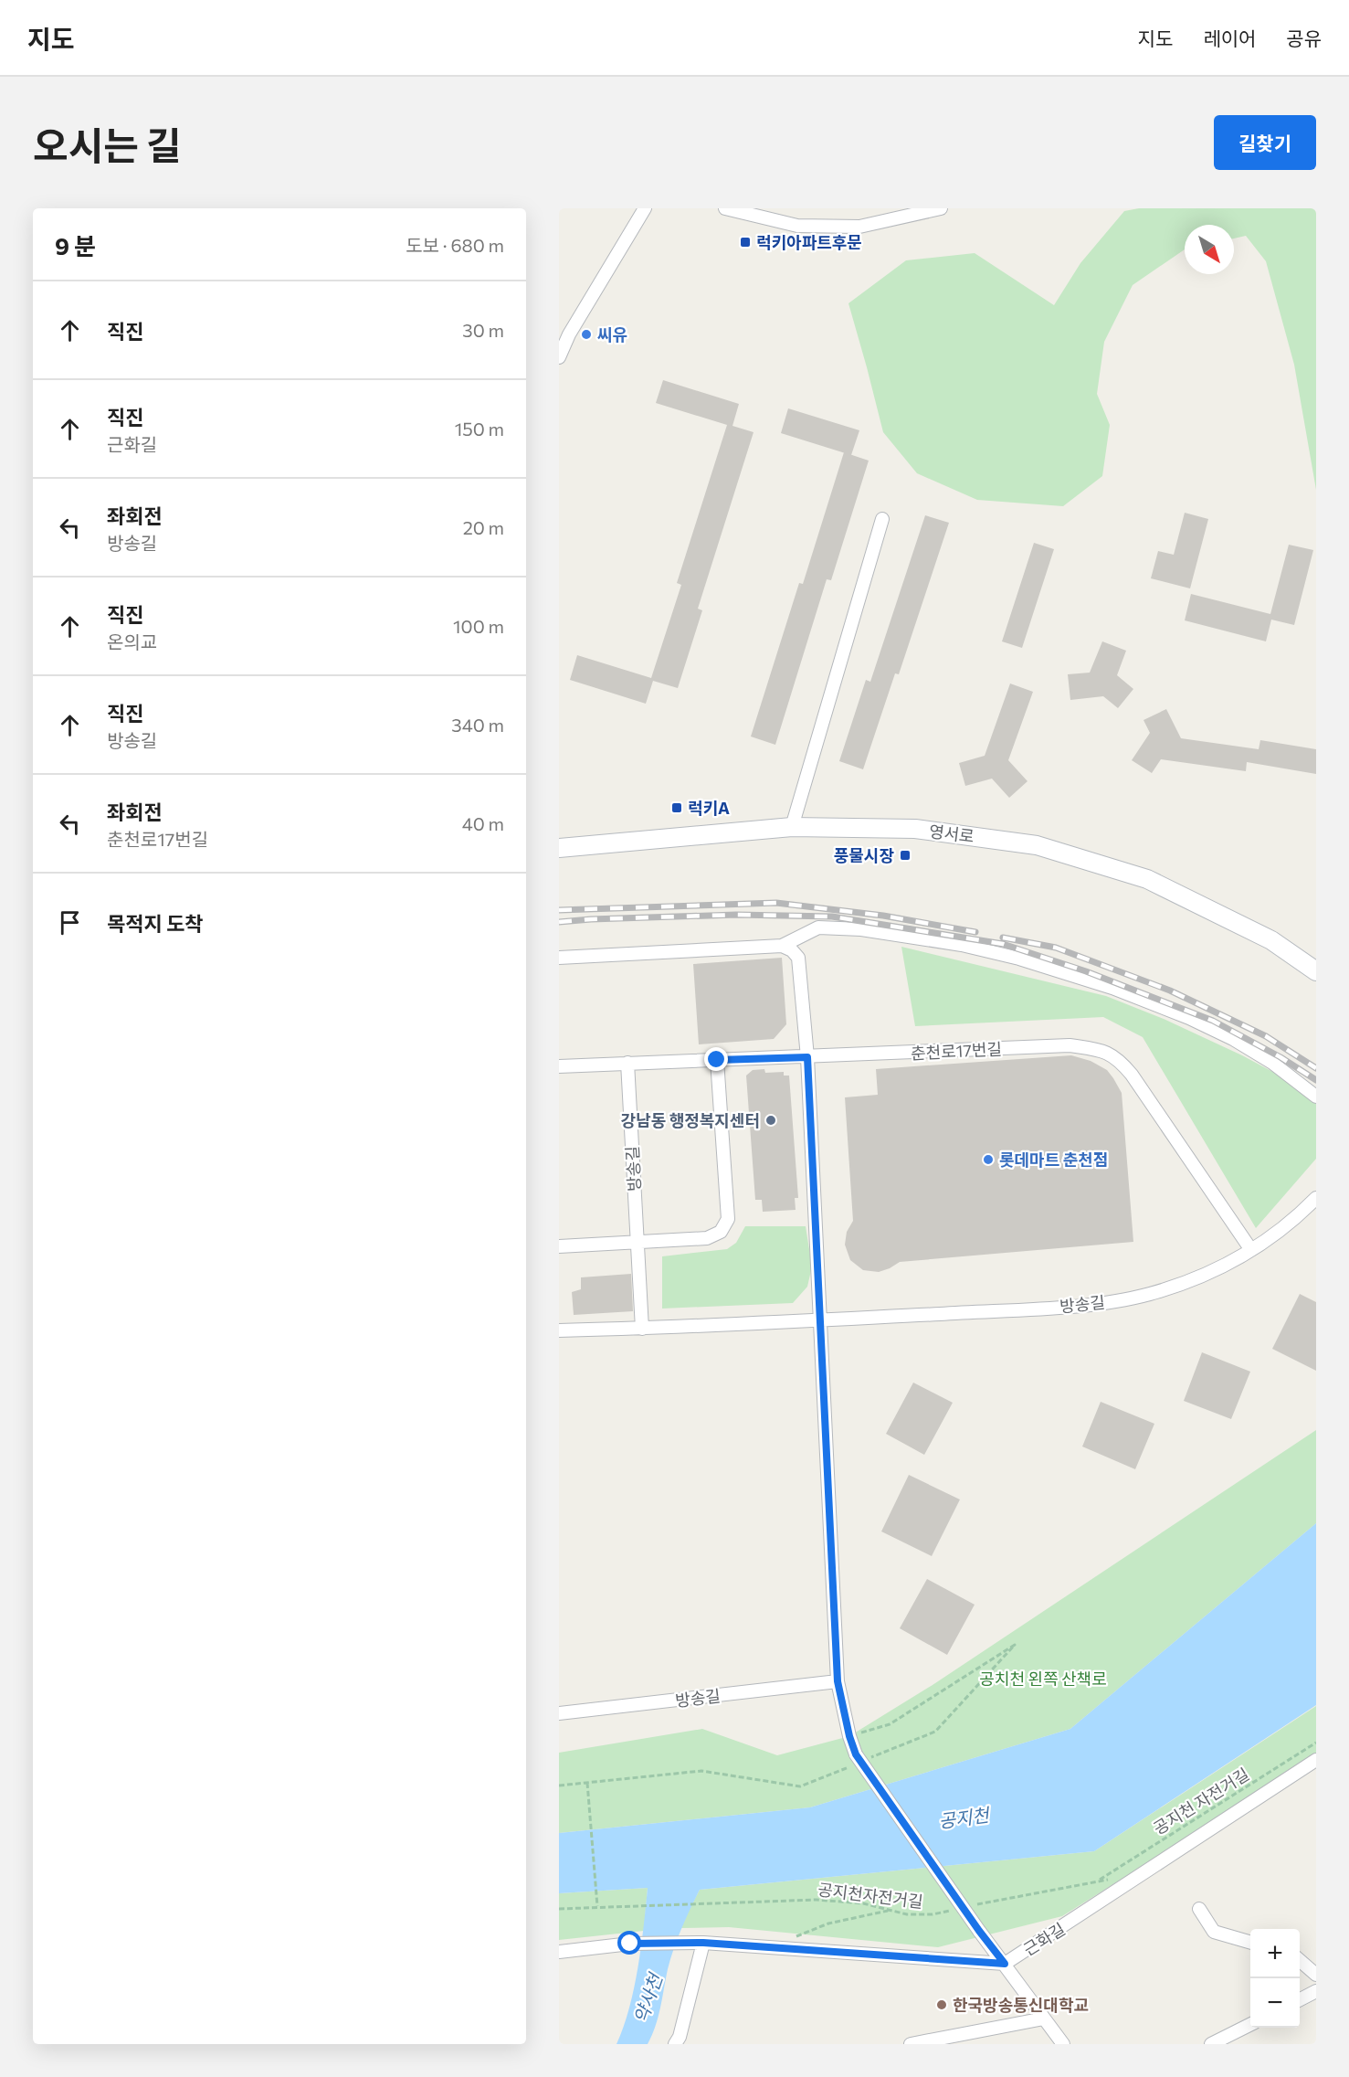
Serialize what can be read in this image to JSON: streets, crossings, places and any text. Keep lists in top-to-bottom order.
{
  "streets": {
    "street": [
      "영서로",
      "춘천로17번길",
      "방송길",
      "근화길"
    ],
    "path": ["공지천 자전거길", "공지천자전거길"]
  },
  "crossings": [
    ["춘천로17번길", "방송길"]
  ],
  "water": ["공지천", "약사천"],
  "parks": ["공치천 왼쪽 산책로"],
  "places": {
    "transit": ["럭키아파트후문", "럭키A", "풍물시장"],
    "other": [
      "씨유",
      "강남동 행정복지센터",
      "롯데마트 춘천점",
      "한국방송통신대학교"
    ]
  },
  "north": "bottom right",
  "page": {
    "header": "지도",
    "nav": ["지도", "레이어", "공유"],
    "title": "오시는 길",
    "buttons": "길찾기",
    "heading": ["9 분", "도보 · 680 m"],
    "list": [
      ["직진", "30 m"],
      ["직진", "근화길", "150 m"],
      ["좌회전", "방송길", "20 m"],
      ["직진", "온의교", "100 m"],
      ["직진", "방송길", "340 m"],
      ["좌회전", "춘천로17번길", "40 m"],
      "목적지 도착"
    ],
    "map_buttons": ["+", "−"]
  }
}
